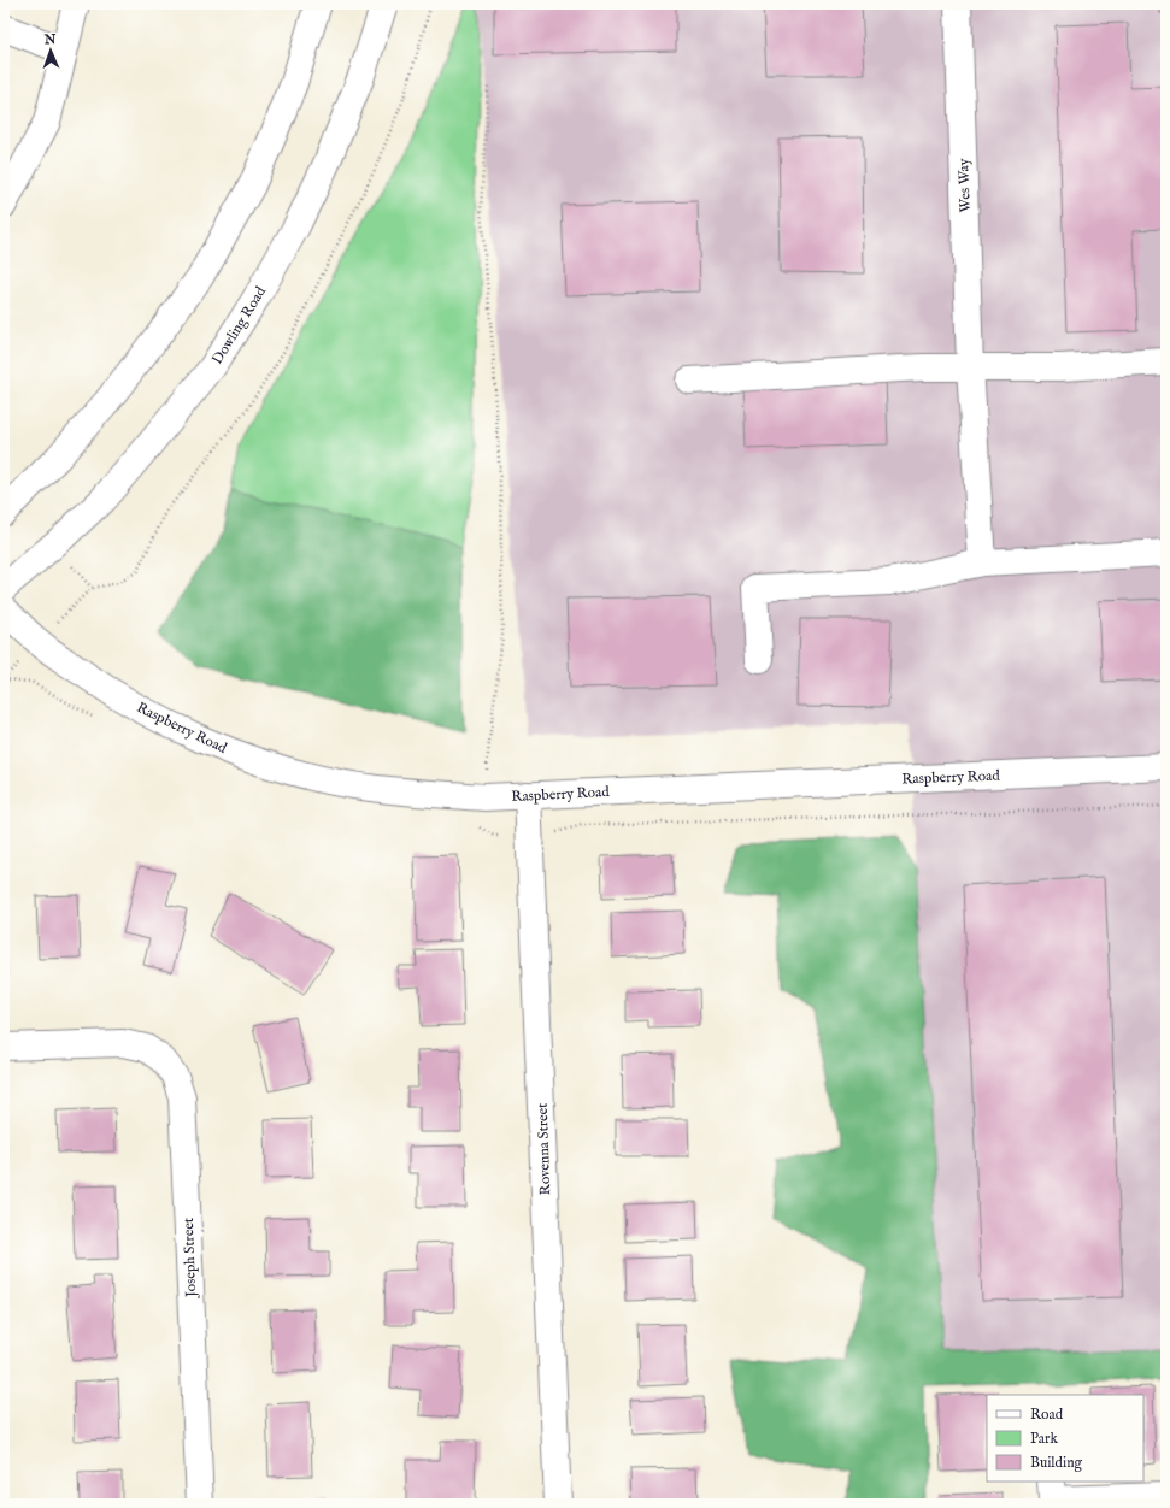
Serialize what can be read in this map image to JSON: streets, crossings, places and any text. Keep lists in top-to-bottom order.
{
  "streets": {
    "main road": [
      "Wes Way",
      "Dowling Road",
      "Raspberry Road",
      "Rovenna Street",
      "Joseph Street"
    ]
  },
  "crossings": [
    ["Raspberry Road", "Rovenna Street"]
  ],
  "legend": ["Road", "Park", "Building"],
  "north": "top"
}
